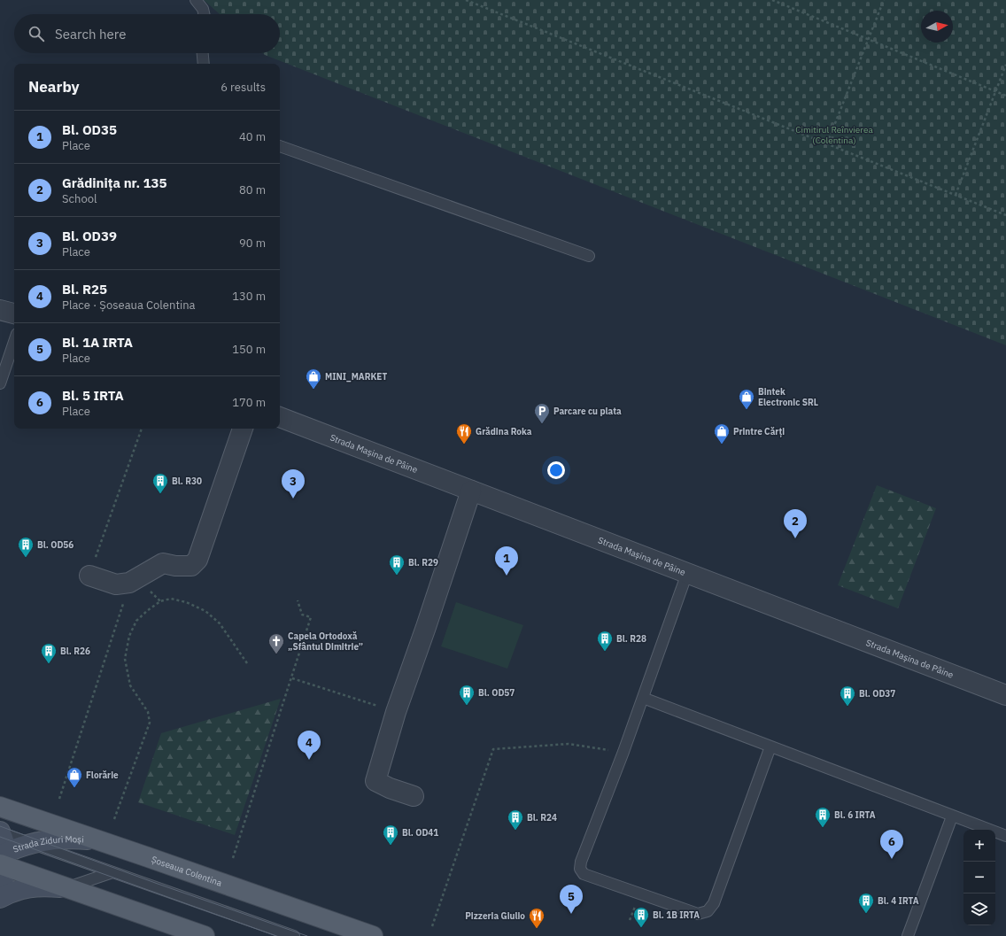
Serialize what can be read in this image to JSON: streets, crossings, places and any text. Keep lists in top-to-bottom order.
{
  "streets": {
    "main road": ["Strada Ziduri Moși", "Șoseaua Colentina"],
    "street": ["Strada Mașina de Pâine"]
  },
  "crossings": [
    ["Strada Ziduri Moși", "Șoseaua Colentina"]
  ],
  "parks": ["Cimitirul Reînvierea (Colentina)"],
  "places": {
    "shop": [
      "MINI_MARKET",
      "Bintek Electronic SRL",
      "Printre Cărți",
      "Florărie"
    ],
    "parking": ["Parcare cu plata"],
    "restaurant": ["Grădina Roka", "Pizzeria Giulio"],
    "building": [
      "Bl. R30",
      "Bl. OD56",
      "Bl. R29",
      "Bl. R28",
      "Bl. R26",
      "Bl. OD57",
      "Bl. OD37",
      "Bl. 6 IRTA",
      "Bl. R24",
      "Bl. OD41",
      "Bl. 4 IRTA",
      "Bl. 1B IRTA"
    ],
    "church": ["Capela Ortodoxă „Sfântul Dimitrie”"]
  },
  "north": "right",
  "page": {
    "search": "Search here",
    "heading": ["Nearby", "6 results"],
    "list": [
      {
        "mark": "1",
        "name": "Bl. OD35",
        "note": "Place",
        "value": "40 m"
      },
      {
        "mark": "2",
        "name": "Grădinița nr. 135",
        "note": "School",
        "value": "80 m"
      },
      {
        "mark": "3",
        "name": "Bl. OD39",
        "note": "Place",
        "value": "90 m"
      },
      {
        "mark": "4",
        "name": "Bl. R25",
        "note": "Place · Șoseaua Colentina",
        "value": "130 m"
      },
      {
        "mark": "5",
        "name": "Bl. 1A IRTA",
        "note": "Place",
        "value": "150 m"
      },
      {
        "mark": "6",
        "name": "Bl. 5 IRTA",
        "note": "Place",
        "value": "170 m"
      }
    ],
    "pins": [
      "3",
      "2",
      "1",
      "4",
      "6",
      "5"
    ],
    "map_buttons": ["+", "−"]
  }
}
